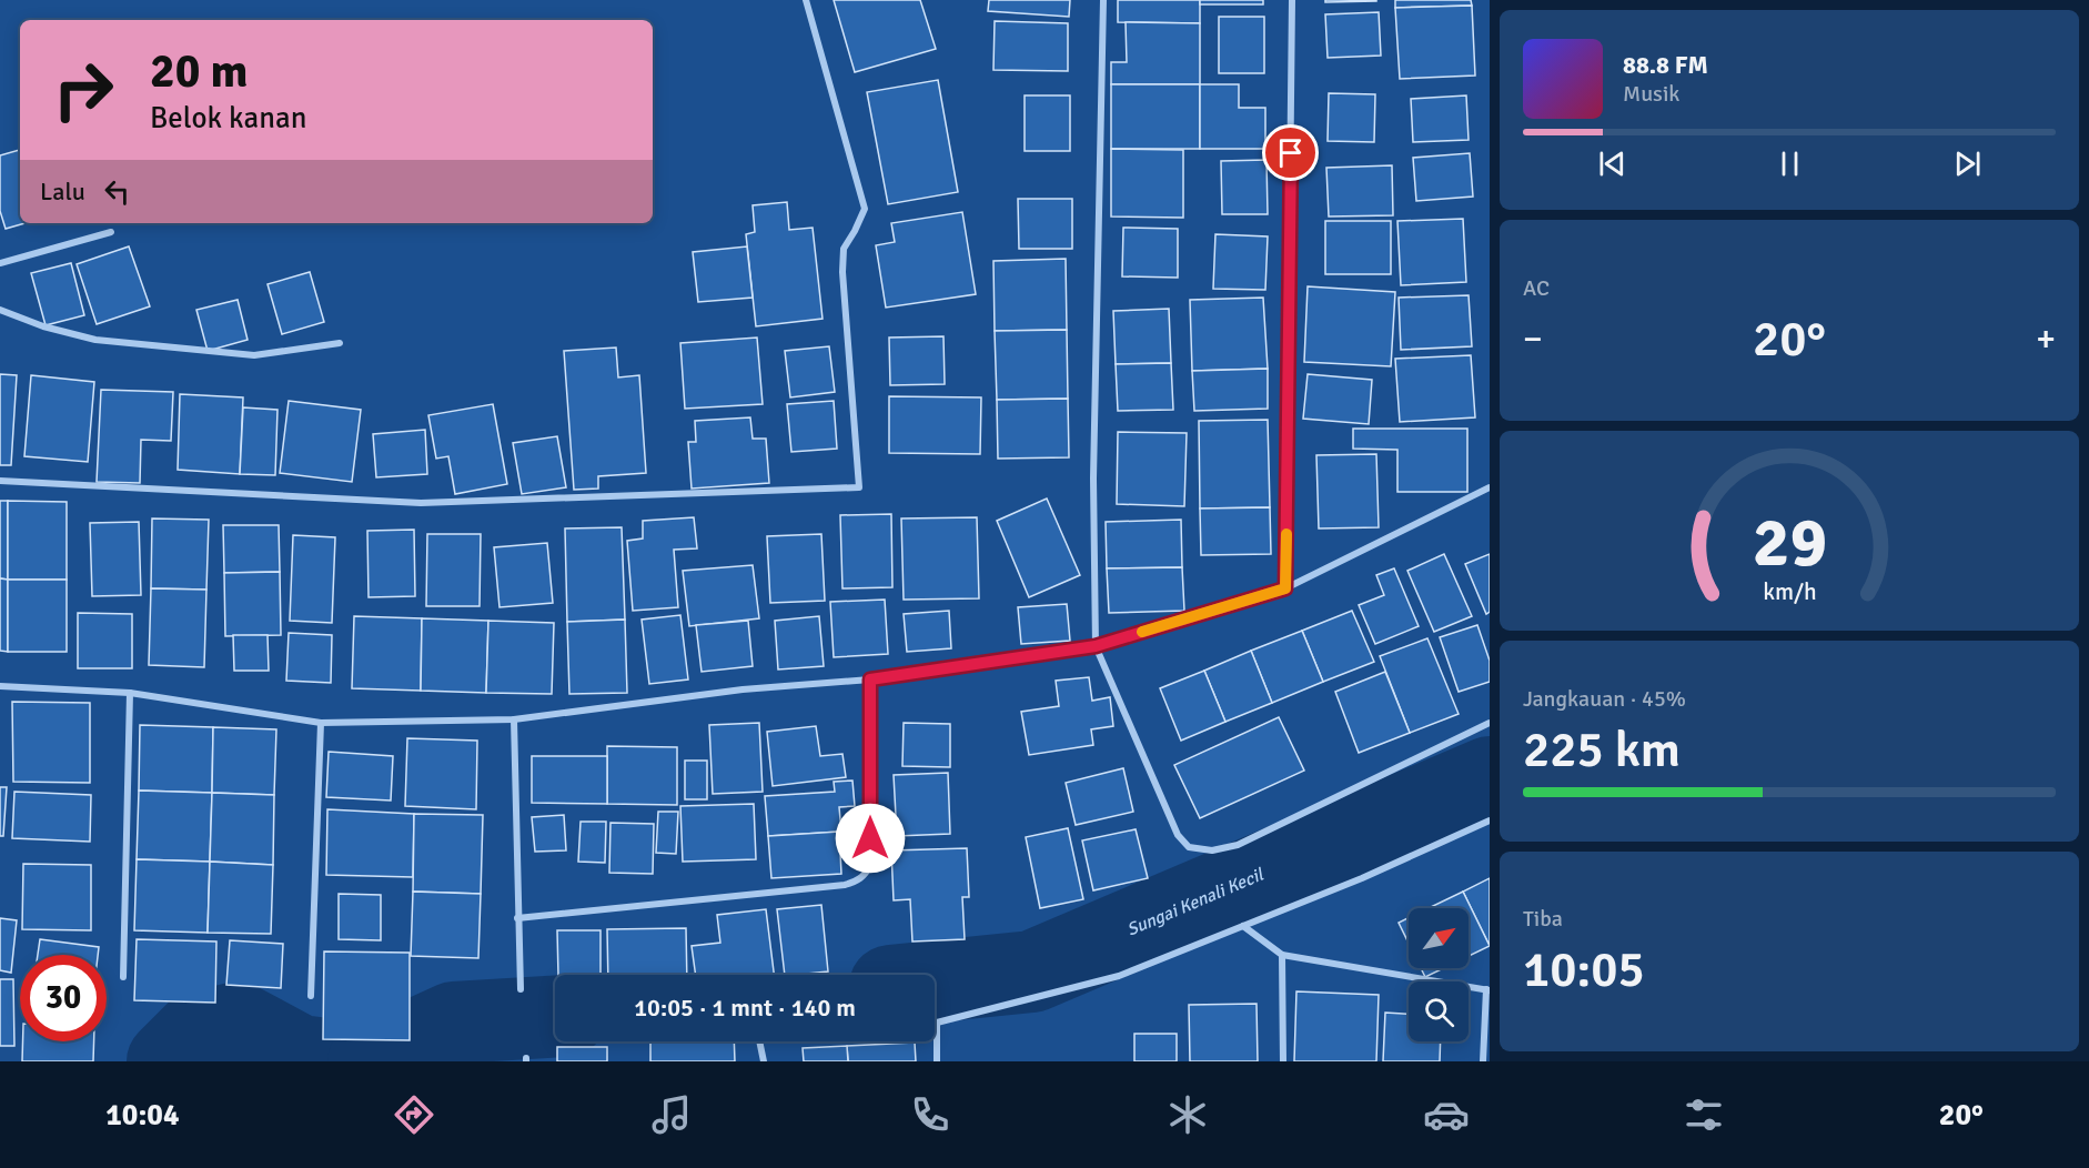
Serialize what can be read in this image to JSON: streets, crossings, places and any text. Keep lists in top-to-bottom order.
{
  "water": ["Sungai Kenali Kecil"],
  "north": "top right",
  "page": {
    "turn": ["20 m", "Belok kanan"],
    "song": ["88.8 FM", "Musik"],
    "then": "Lalu",
    "tile": [
      "AC",
      ["Jangkauan · 45%", "225 km"],
      ["Tiba", "10:05"]
    ],
    "heat": ["−", "20°", "+"],
    "limit": "30",
    "trip": "10:05 · 1 mnt · 140 m",
    "tabs": ["10:04", "20°"],
    "gauge": ["29", "km/h"]
  }
}
